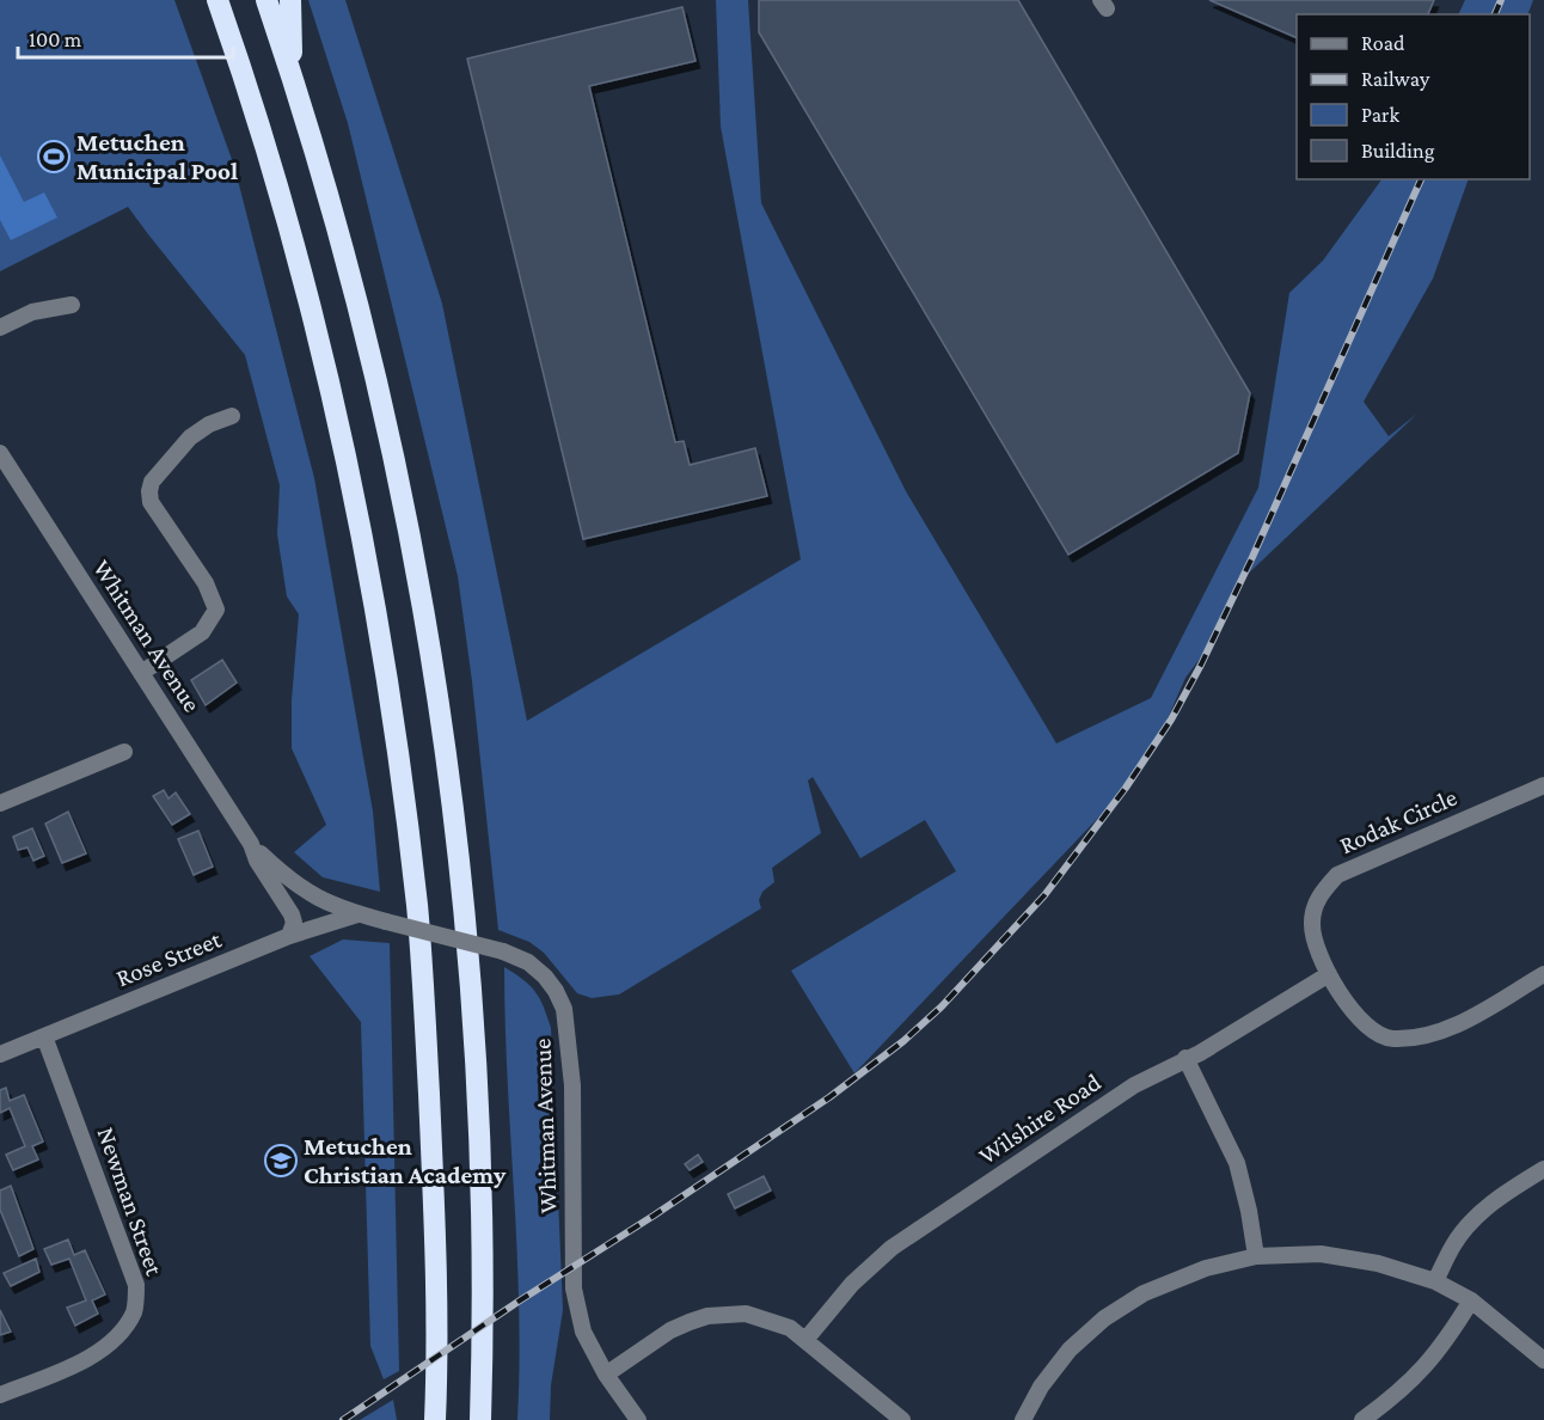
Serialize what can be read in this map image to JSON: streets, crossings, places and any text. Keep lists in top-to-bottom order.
{
  "streets": {
    "street": [
      "Whitman Avenue",
      "Rodak Circle",
      "Rose Street",
      "Wilshire Road",
      "Newman Street"
    ]
  },
  "crossings": [
    ["Whitman Avenue", "Rose Street"],
    ["Rodak Circle", "Wilshire Road"],
    ["Rose Street", "Newman Street"]
  ],
  "places": {
    "sports": ["Metuchen Municipal Pool"],
    "school or university": ["Metuchen Christian Academy"]
  },
  "legend": [
    "Road",
    "Railway",
    "Park",
    "Building"
  ],
  "scale_bar": "100 m"
}
